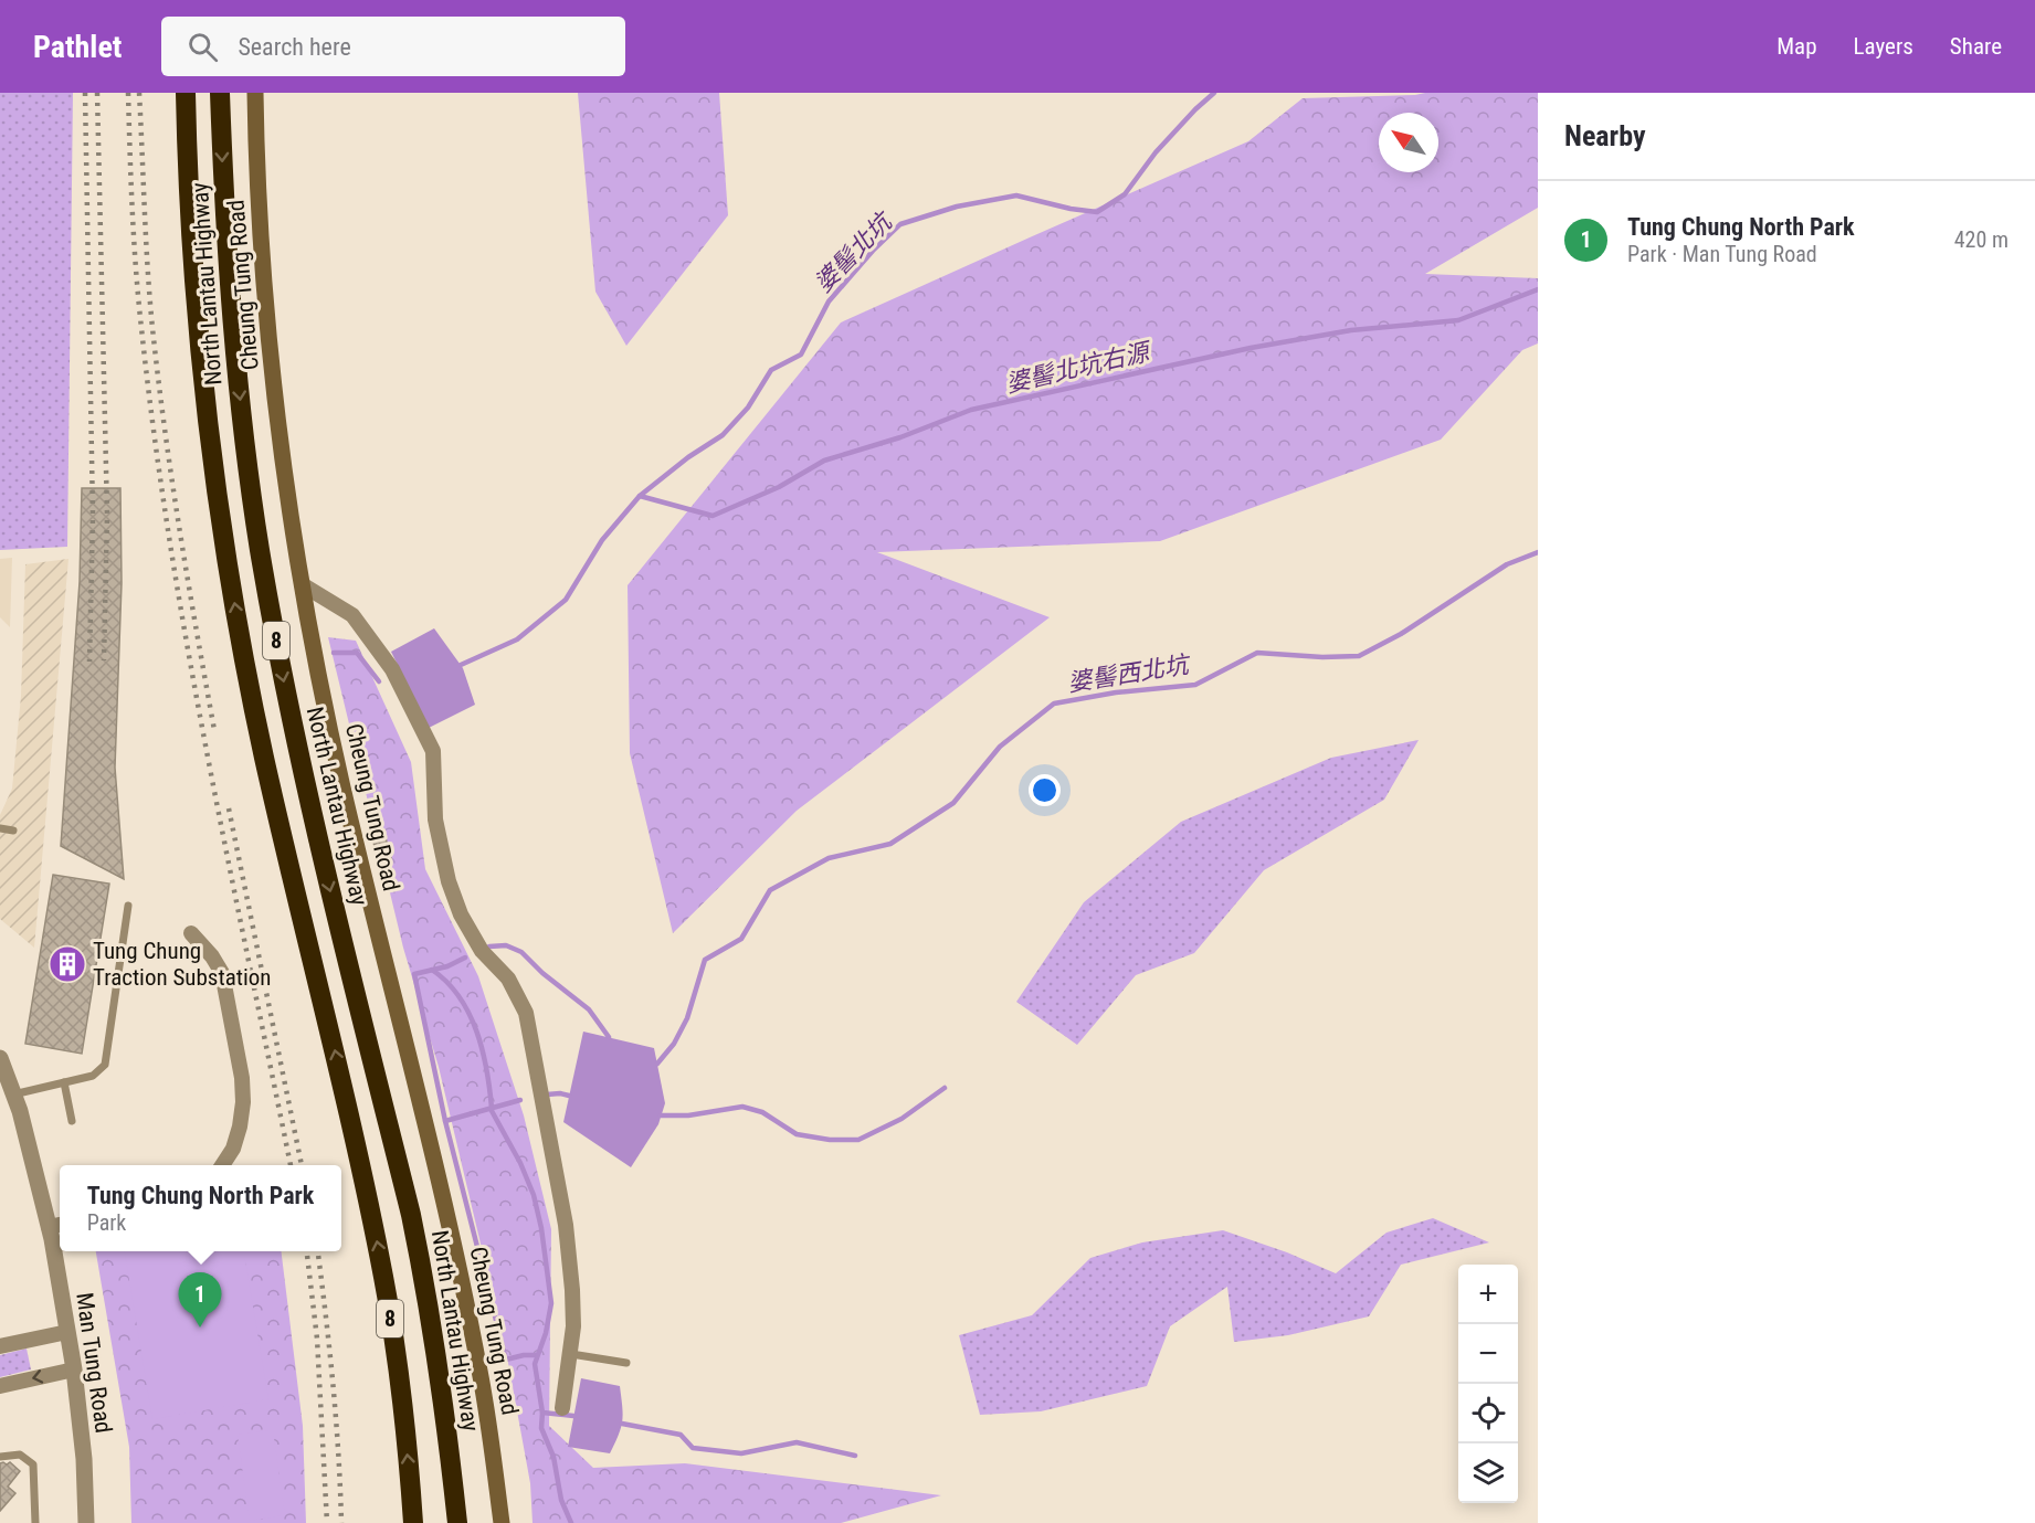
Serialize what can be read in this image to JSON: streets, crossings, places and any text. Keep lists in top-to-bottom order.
{
  "streets": {
    "highway": ["North Lantau Highway", "8"],
    "main road": ["Cheung Tung Road"],
    "street": ["Man Tung Road"]
  },
  "water": ["婆髻北坑", "婆髻北坑右源", "婆髻西北坑"],
  "places": {
    "building": ["Tung Chung Traction Substation"]
  },
  "north": "top left",
  "page": {
    "header": "Pathlet",
    "search": "Search here",
    "nav": ["Map", "Layers", "Share"],
    "heading": "Nearby",
    "list": [
      {
        "mark": "1",
        "name": "Tung Chung North Park",
        "note": "Park · Man Tung Road",
        "value": "420 m"
      }
    ],
    "popup": ["Tung Chung North Park", "Park"],
    "map_buttons": ["+", "−"],
    "pins": "1"
  }
}
